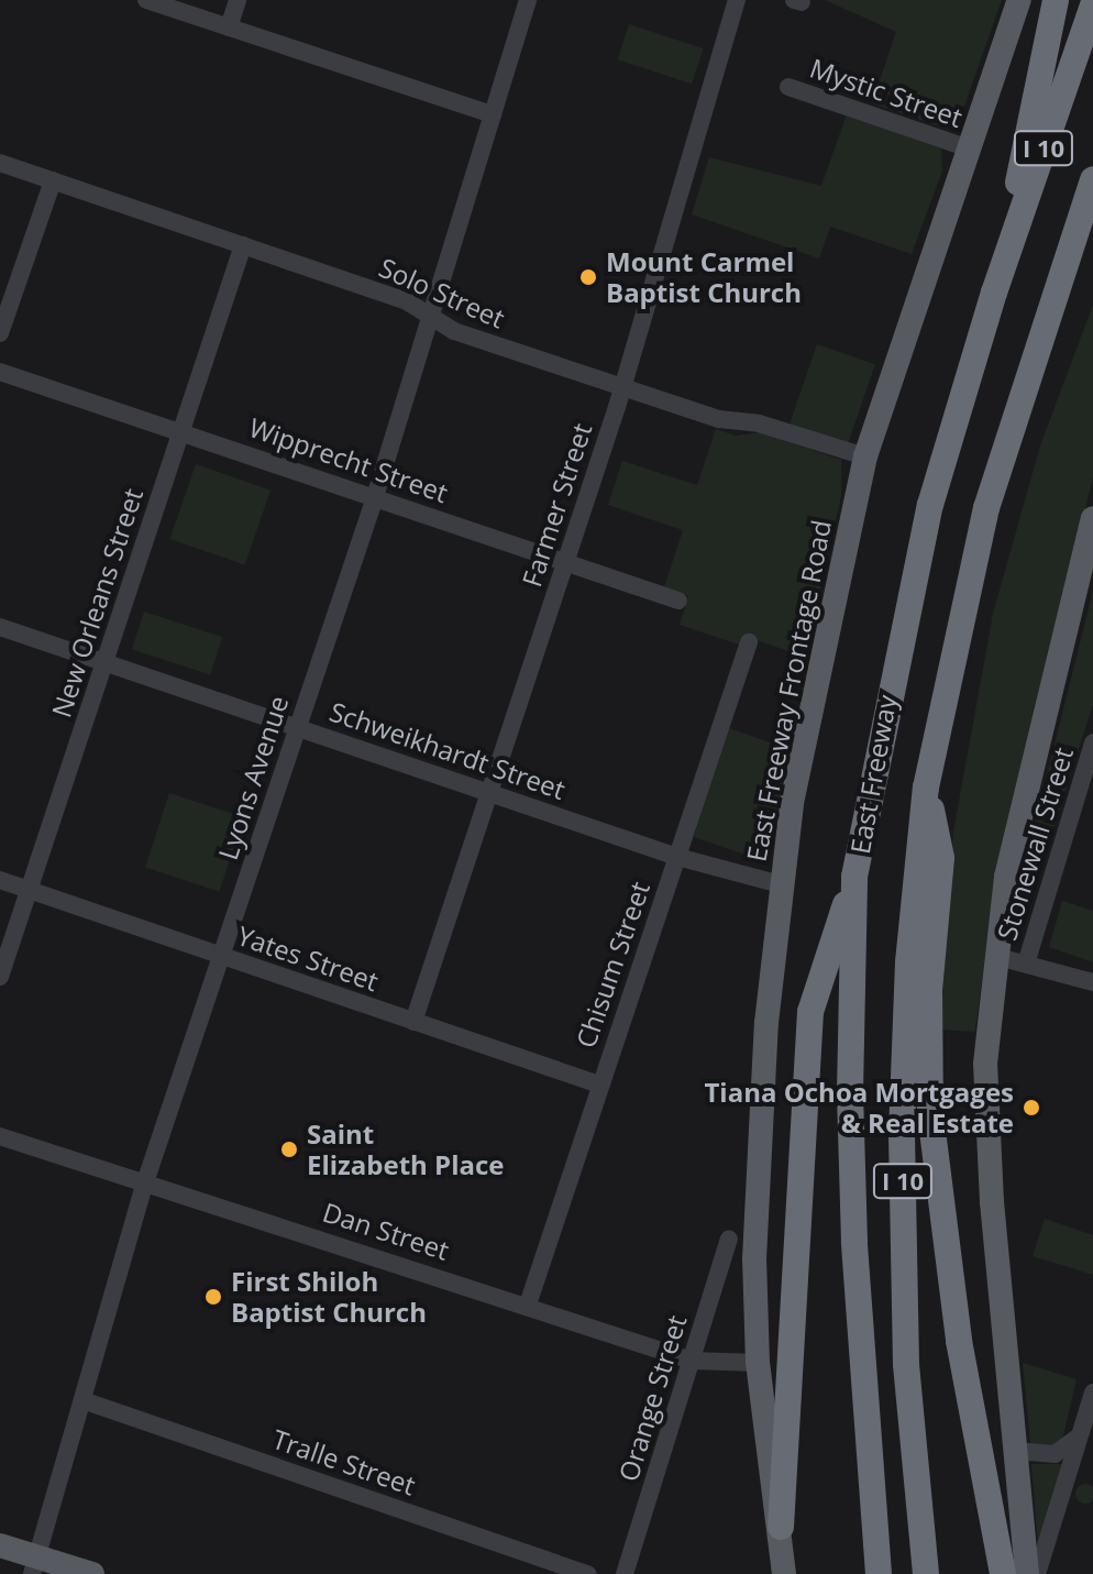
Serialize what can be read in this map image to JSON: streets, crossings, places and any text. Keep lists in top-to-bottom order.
{
  "streets": {
    "highway": ["I 10", "East Freeway"],
    "main road": ["East Freeway Frontage Road"],
    "street": [
      "Mystic Street",
      "Solo Street",
      "Wipprecht Street",
      "Farmer Street",
      "New Orleans Street",
      "Schweikhardt Street",
      "Lyons Avenue",
      "Stonewall Street",
      "Yates Street",
      "Chisum Street",
      "Dan Street",
      "Orange Street",
      "Tralle Street"
    ]
  },
  "crossings": [
    ["Mystic Street", "East Freeway Frontage Road"],
    ["Solo Street", "Farmer Street"],
    ["Solo Street", "New Orleans Street"],
    ["Solo Street", "East Freeway Frontage Road"],
    ["Solo Street", "Lyons Avenue"],
    ["Wipprecht Street", "Farmer Street"],
    ["Wipprecht Street", "New Orleans Street"],
    ["Wipprecht Street", "Lyons Avenue"],
    ["Farmer Street", "Schweikhardt Street"],
    ["Farmer Street", "Yates Street"],
    ["New Orleans Street", "Schweikhardt Street"],
    ["New Orleans Street", "Yates Street"],
    ["East Freeway Frontage Road", "Schweikhardt Street"],
    ["East Freeway Frontage Road", "Dan Street"],
    ["Schweikhardt Street", "Lyons Avenue"],
    ["Schweikhardt Street", "Chisum Street"],
    ["Lyons Avenue", "Yates Street"],
    ["Lyons Avenue", "Dan Street"],
    ["Lyons Avenue", "Tralle Street"],
    ["Yates Street", "Chisum Street"],
    ["Chisum Street", "Dan Street"],
    ["Dan Street", "Orange Street"]
  ],
  "places": [
    "Mount Carmel Baptist Church",
    "Tiana Ochoa Mortgages & Real Estate",
    "Saint Elizabeth Place",
    "First Shiloh Baptist Church"
  ]
}
